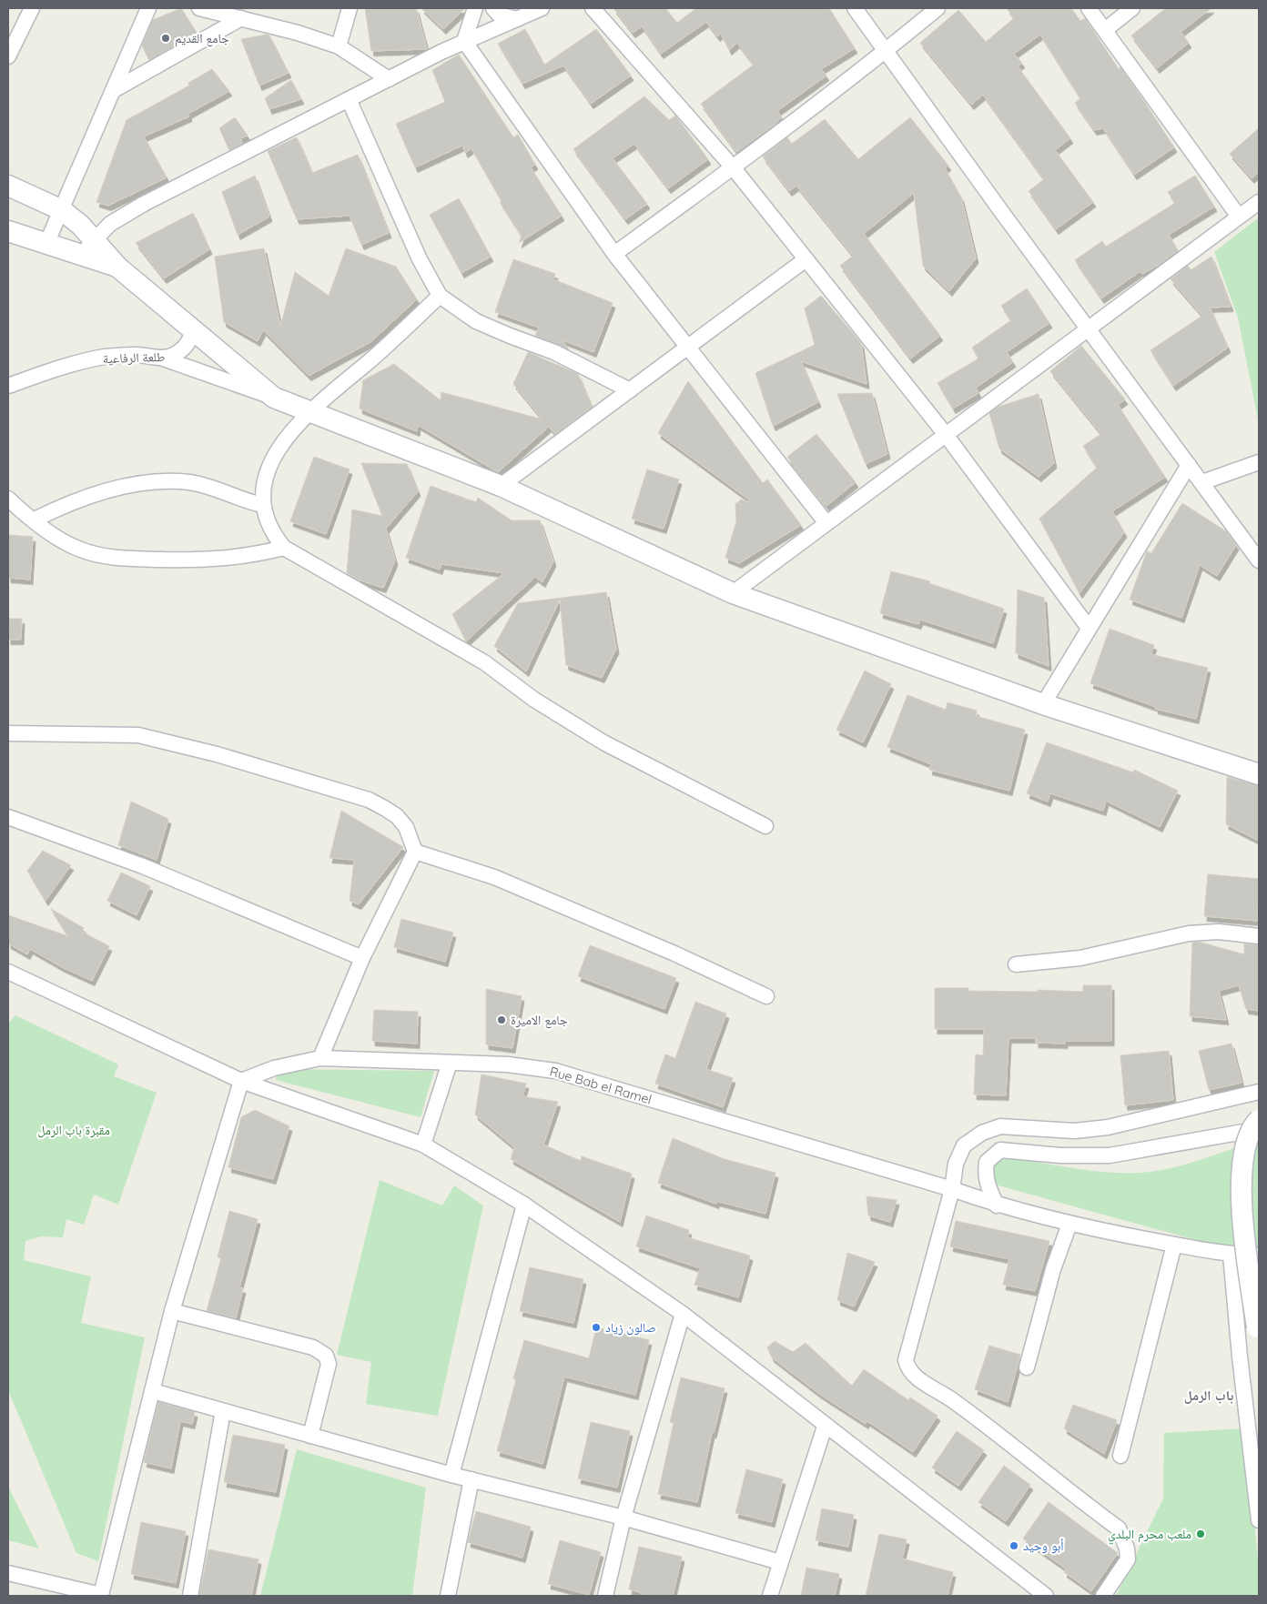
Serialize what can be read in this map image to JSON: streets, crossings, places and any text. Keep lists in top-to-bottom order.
{
  "streets": {
    "street": ["طلعة الرفاعية", "Rue Bab el Ramel"]
  },
  "districts": ["باب الرمل"],
  "parks": ["مقبرة باب الرمل"],
  "places": [
    "جامع القديم",
    "جامع الاميرة",
    "صالون زياد",
    "ملعب محرم البلدي",
    "أبو وحيد"
  ]
}
